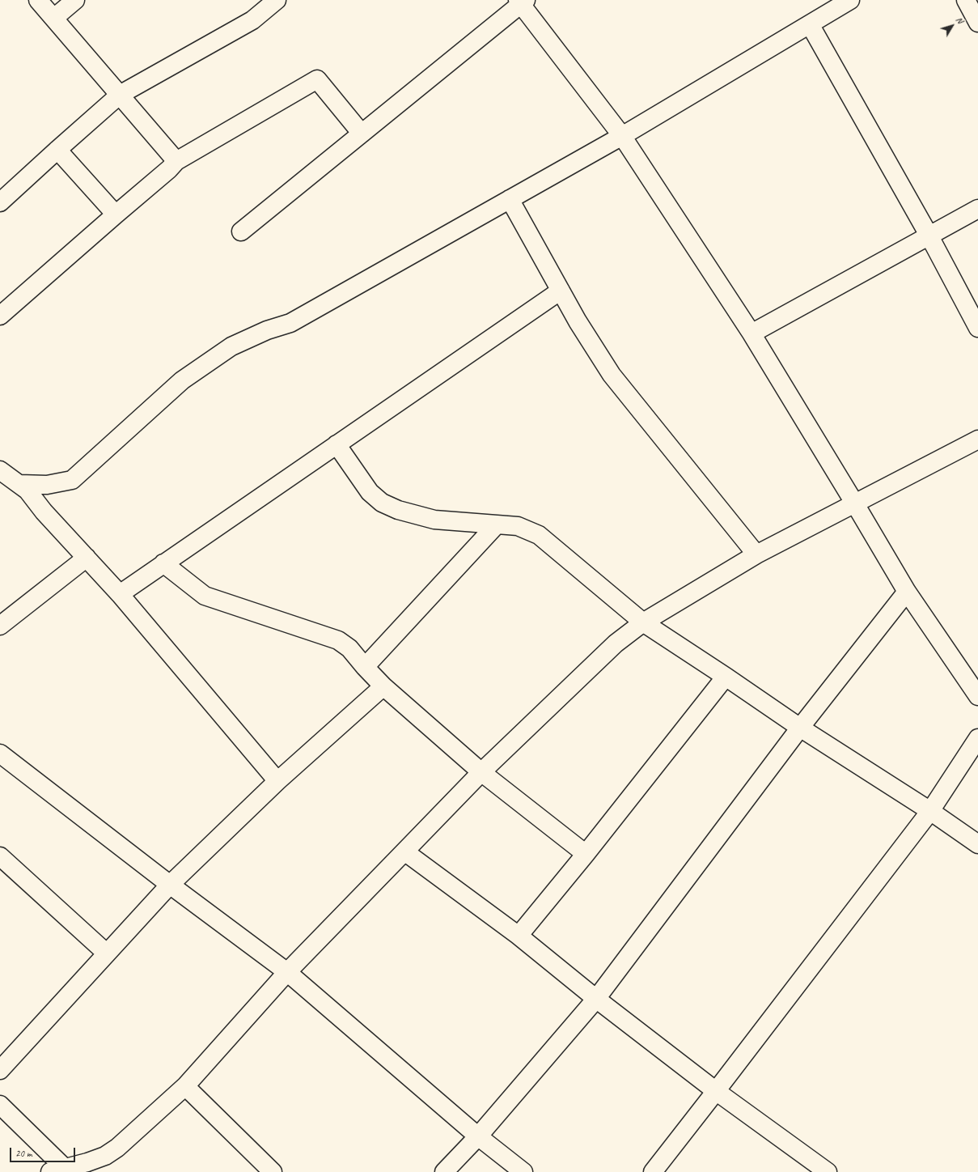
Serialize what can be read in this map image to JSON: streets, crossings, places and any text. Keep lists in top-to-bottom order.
{
  "scale_bar": "20 m",
  "north": "top right"
}
